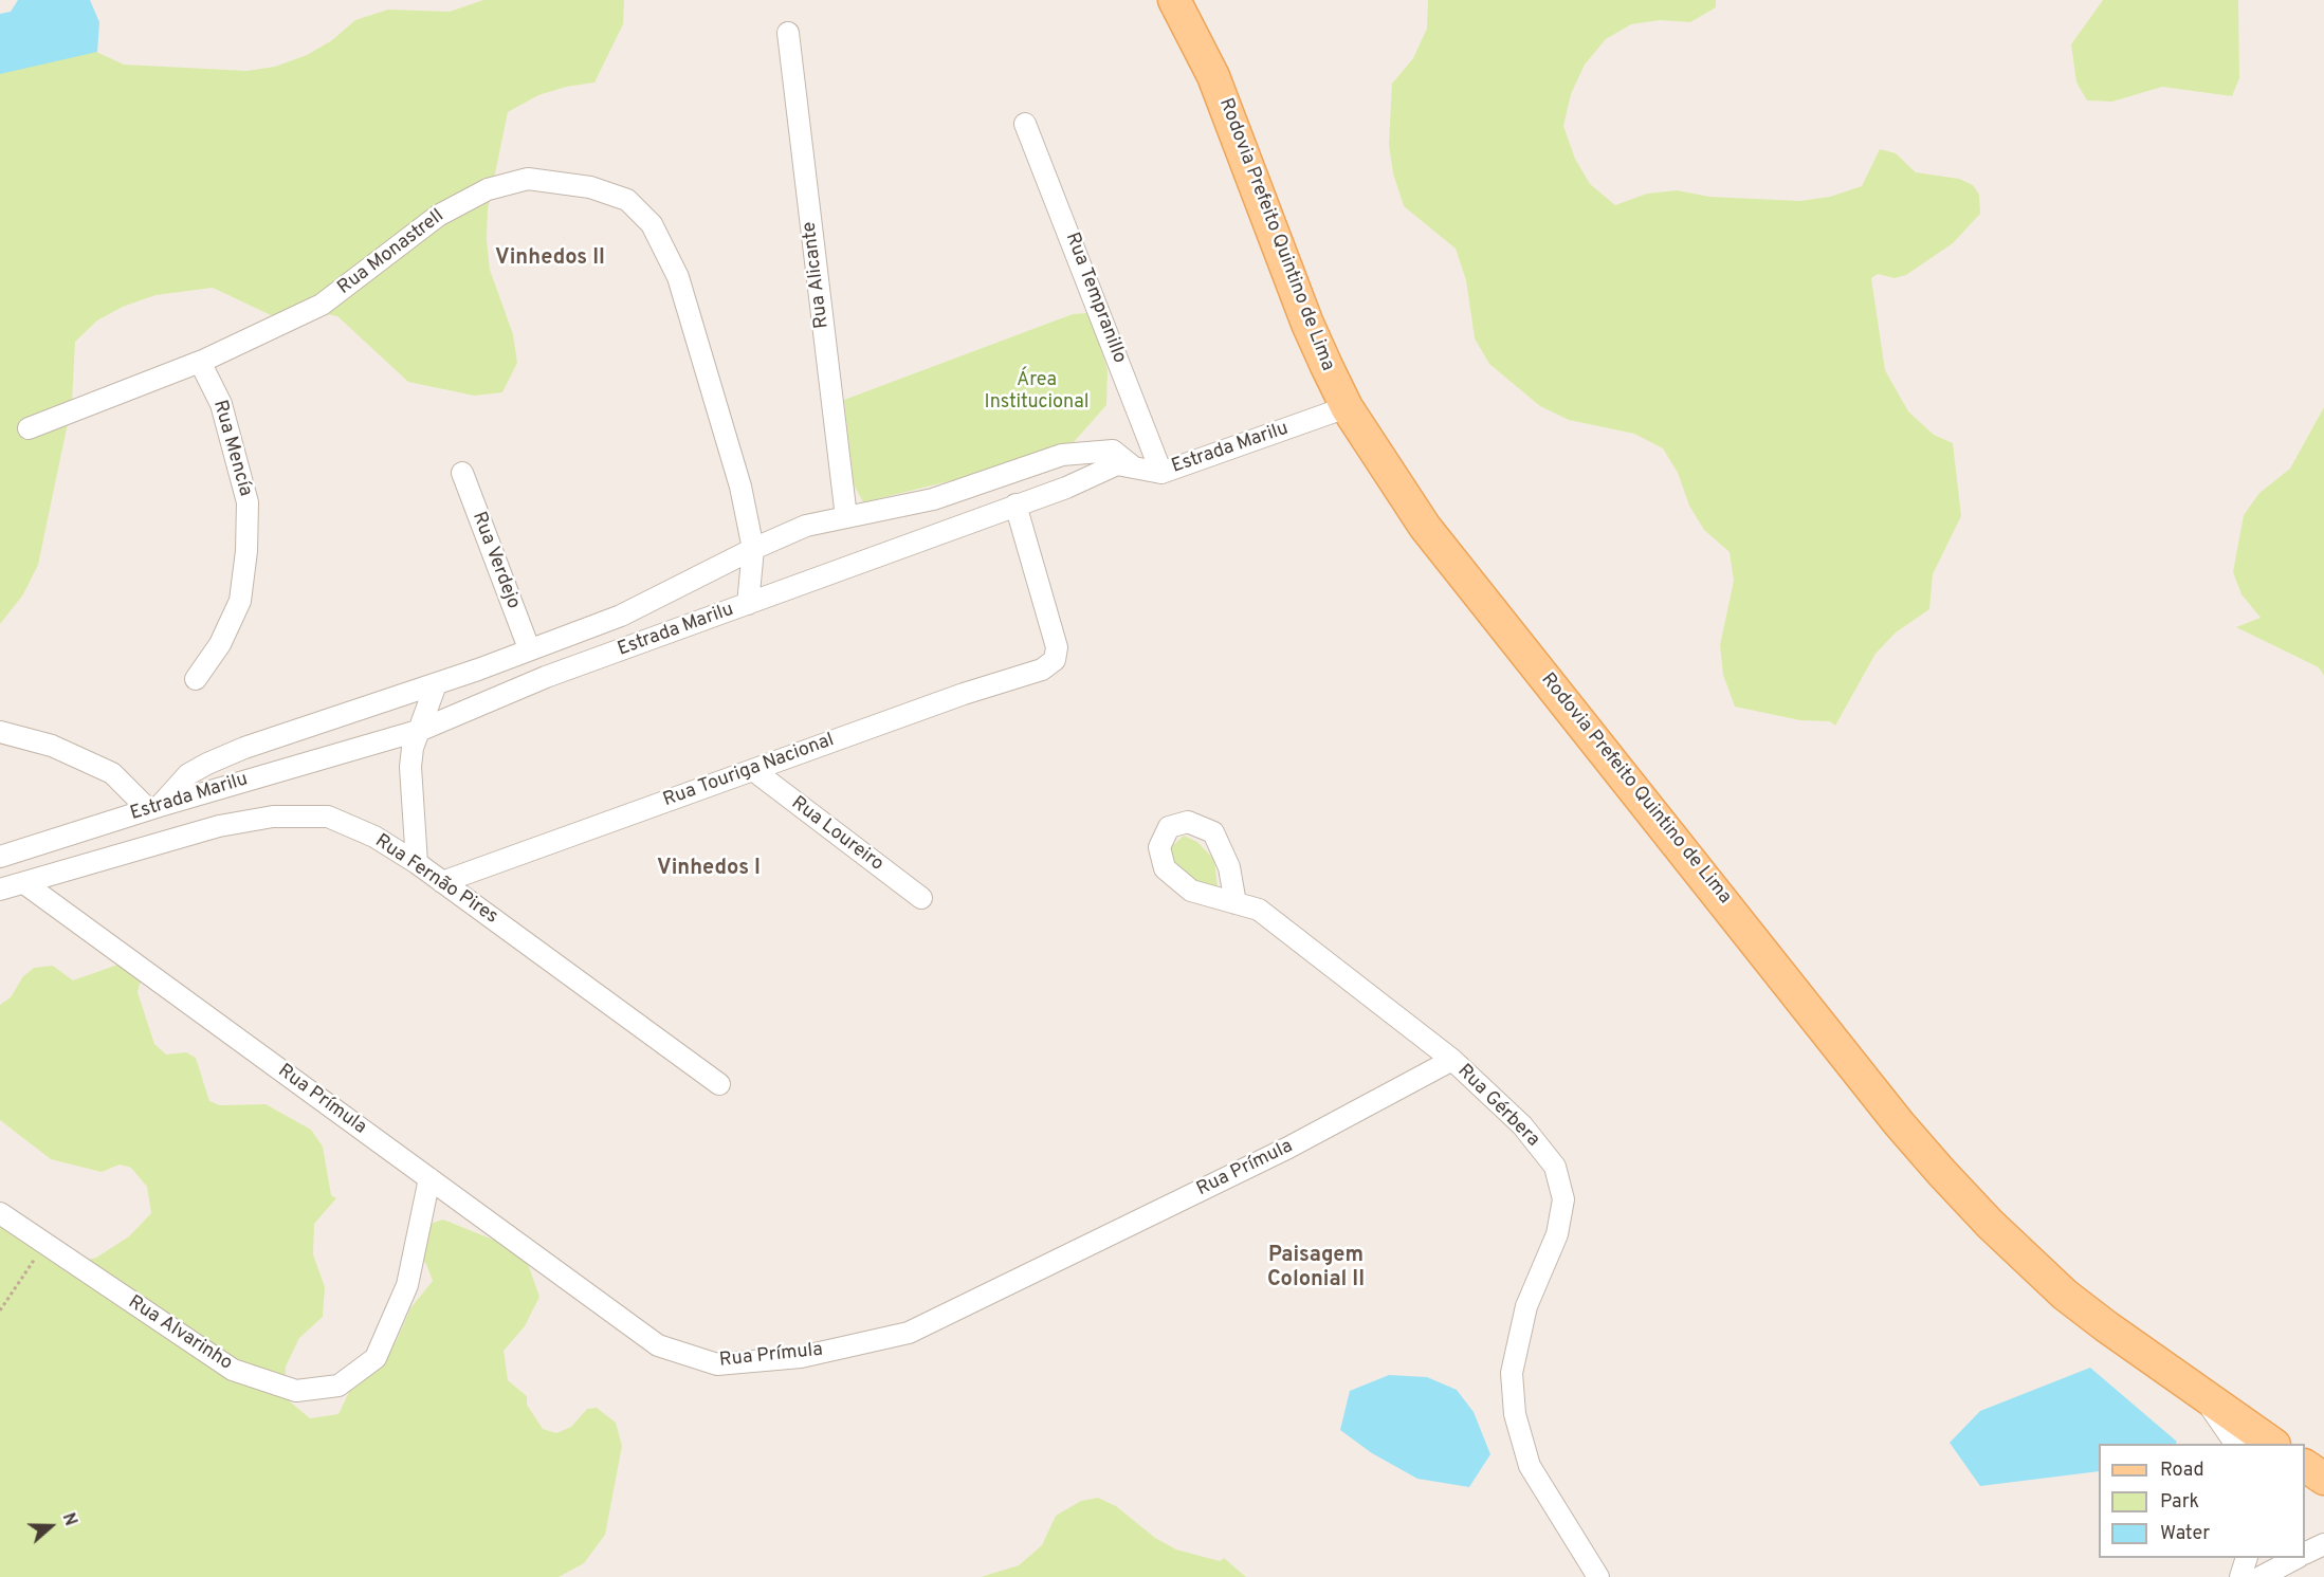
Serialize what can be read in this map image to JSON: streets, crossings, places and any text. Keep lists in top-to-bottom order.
{
  "streets": {
    "main road": ["Rodovia Prefeito Quintino de Lima"],
    "street": [
      "Rua Monastrell",
      "Rua Alicante",
      "Rua Tempranillo",
      "Rua Mencía",
      "Estrada Marilu",
      "Rua Verdejo",
      "Rua Touriga Nacional",
      "Rua Loureiro",
      "Rua Fernão Pires",
      "Rua Prímula",
      "Rua Gérbera",
      "Rua Alvarinho"
    ]
  },
  "crossings": [
    ["Rodovia Prefeito Quintino de Lima", "Estrada Marilu"],
    ["Rua Monastrell", "Rua Mencía"],
    ["Rua Monastrell", "Estrada Marilu"],
    ["Rua Tempranillo", "Estrada Marilu"],
    ["Estrada Marilu", "Rua Touriga Nacional"],
    ["Rua Touriga Nacional", "Rua Loureiro"],
    ["Rua Touriga Nacional", "Rua Fernão Pires"],
    ["Rua Fernão Pires", "Rua Prímula"],
    ["Rua Prímula", "Rua Gérbera"],
    ["Rua Prímula", "Rua Alvarinho"]
  ],
  "districts": ["Vinhedos II", "Vinhedos I", "Paisagem Colonial II"],
  "parks": ["Área Institucional"],
  "legend": ["Road", "Park", "Water"],
  "north": "right"
}
